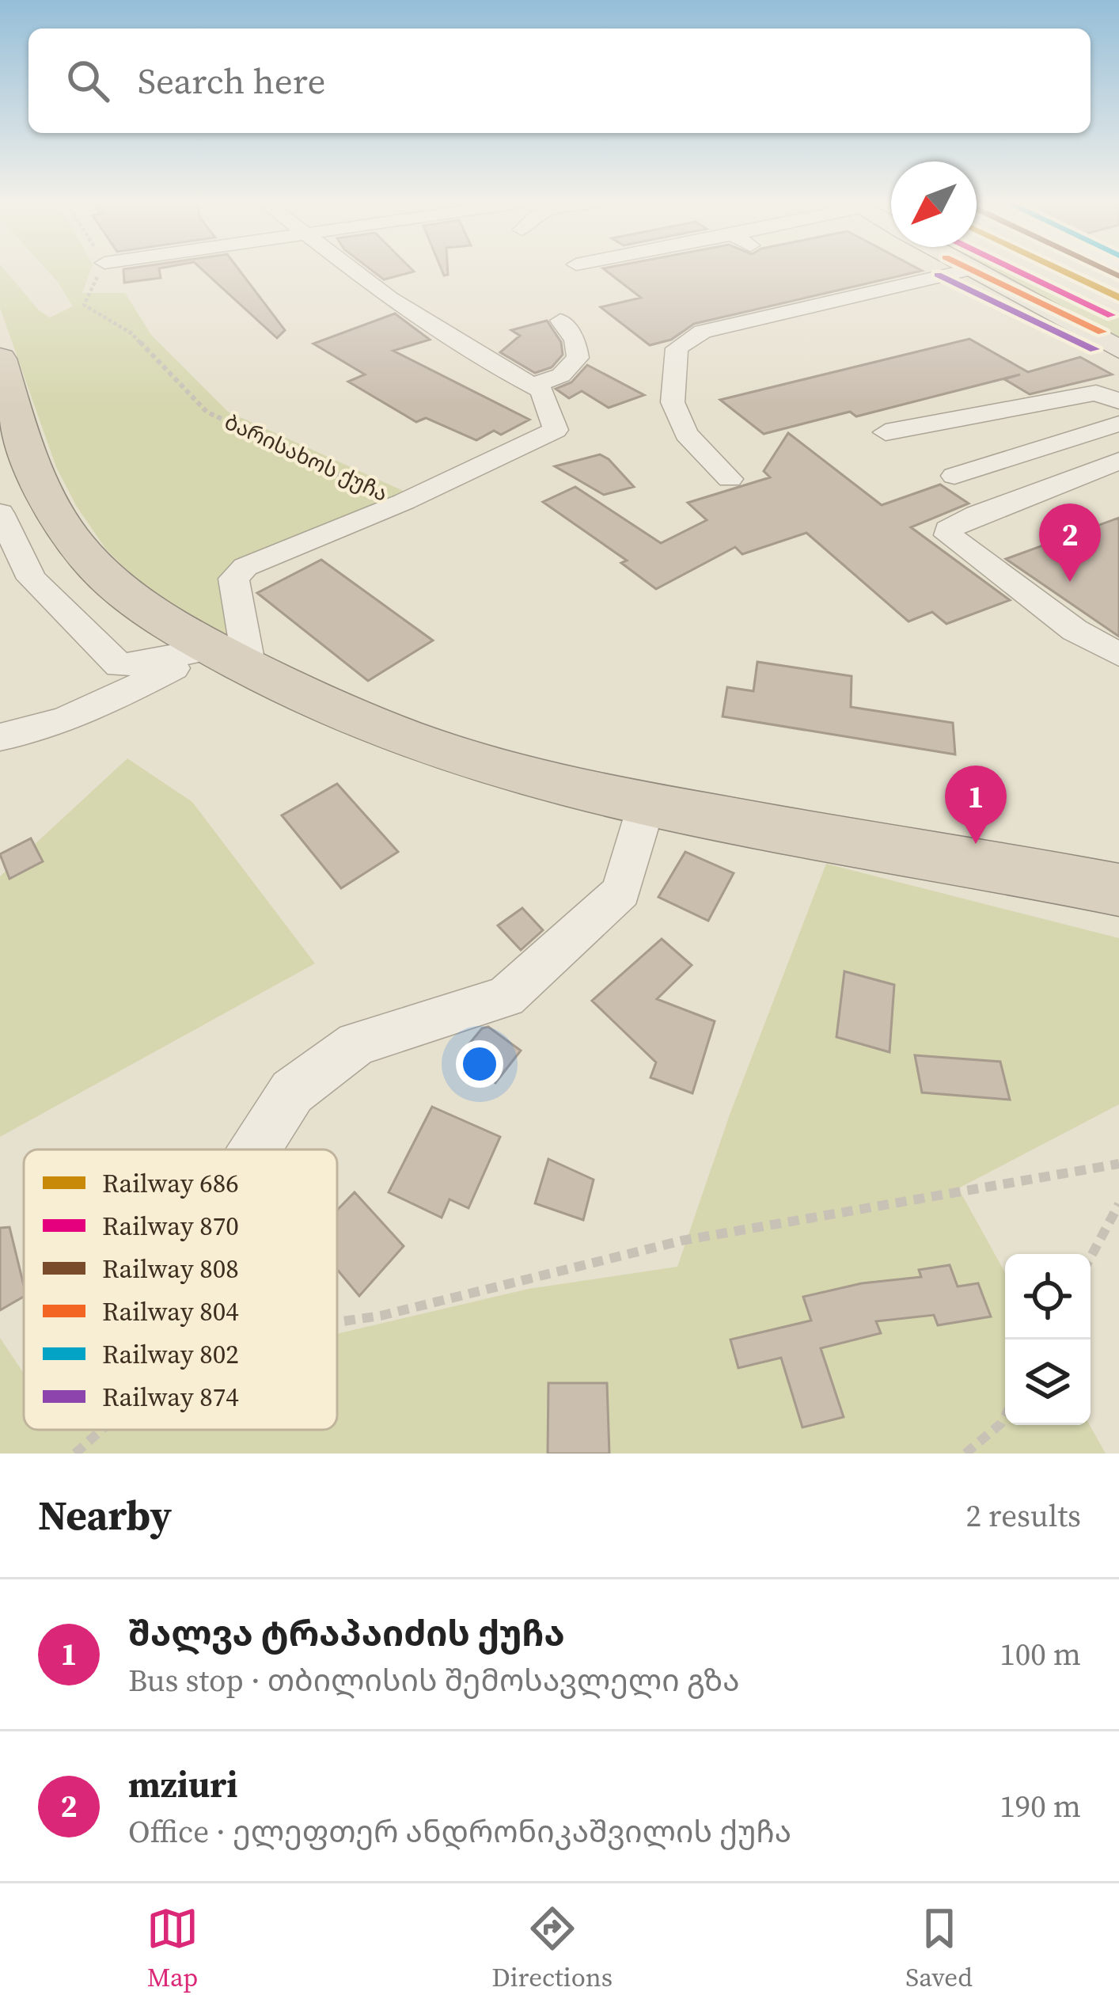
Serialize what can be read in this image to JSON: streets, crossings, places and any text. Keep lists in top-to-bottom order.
{
  "streets": {
    "street": ["ბარისახოს ქუჩა"]
  },
  "lines": [
    "rail line 686",
    "rail line 870",
    "rail line 808",
    "rail line 804",
    "rail line 874"
  ],
  "legend": [
    "Railway 686",
    "Railway 870",
    "Railway 808",
    "Railway 804",
    "Railway 802",
    "Railway 874"
  ],
  "north": "bottom left",
  "page": {
    "search": "Search here",
    "pins": ["2", "1"],
    "heading": ["Nearby", "2 results"],
    "list": [
      {
        "mark": "1",
        "name": "შალვა ტრაპაიძის ქუჩა",
        "note": "Bus stop · თბილისის შემოსავლელი გზა",
        "value": "100 m"
      },
      {
        "mark": "2",
        "name": "mziuri",
        "note": "Office · ელეფთერ ანდრონიკაშვილის ქუჩა",
        "value": "190 m"
      }
    ],
    "nav": ["Map", "Directions", "Saved"]
  }
}
